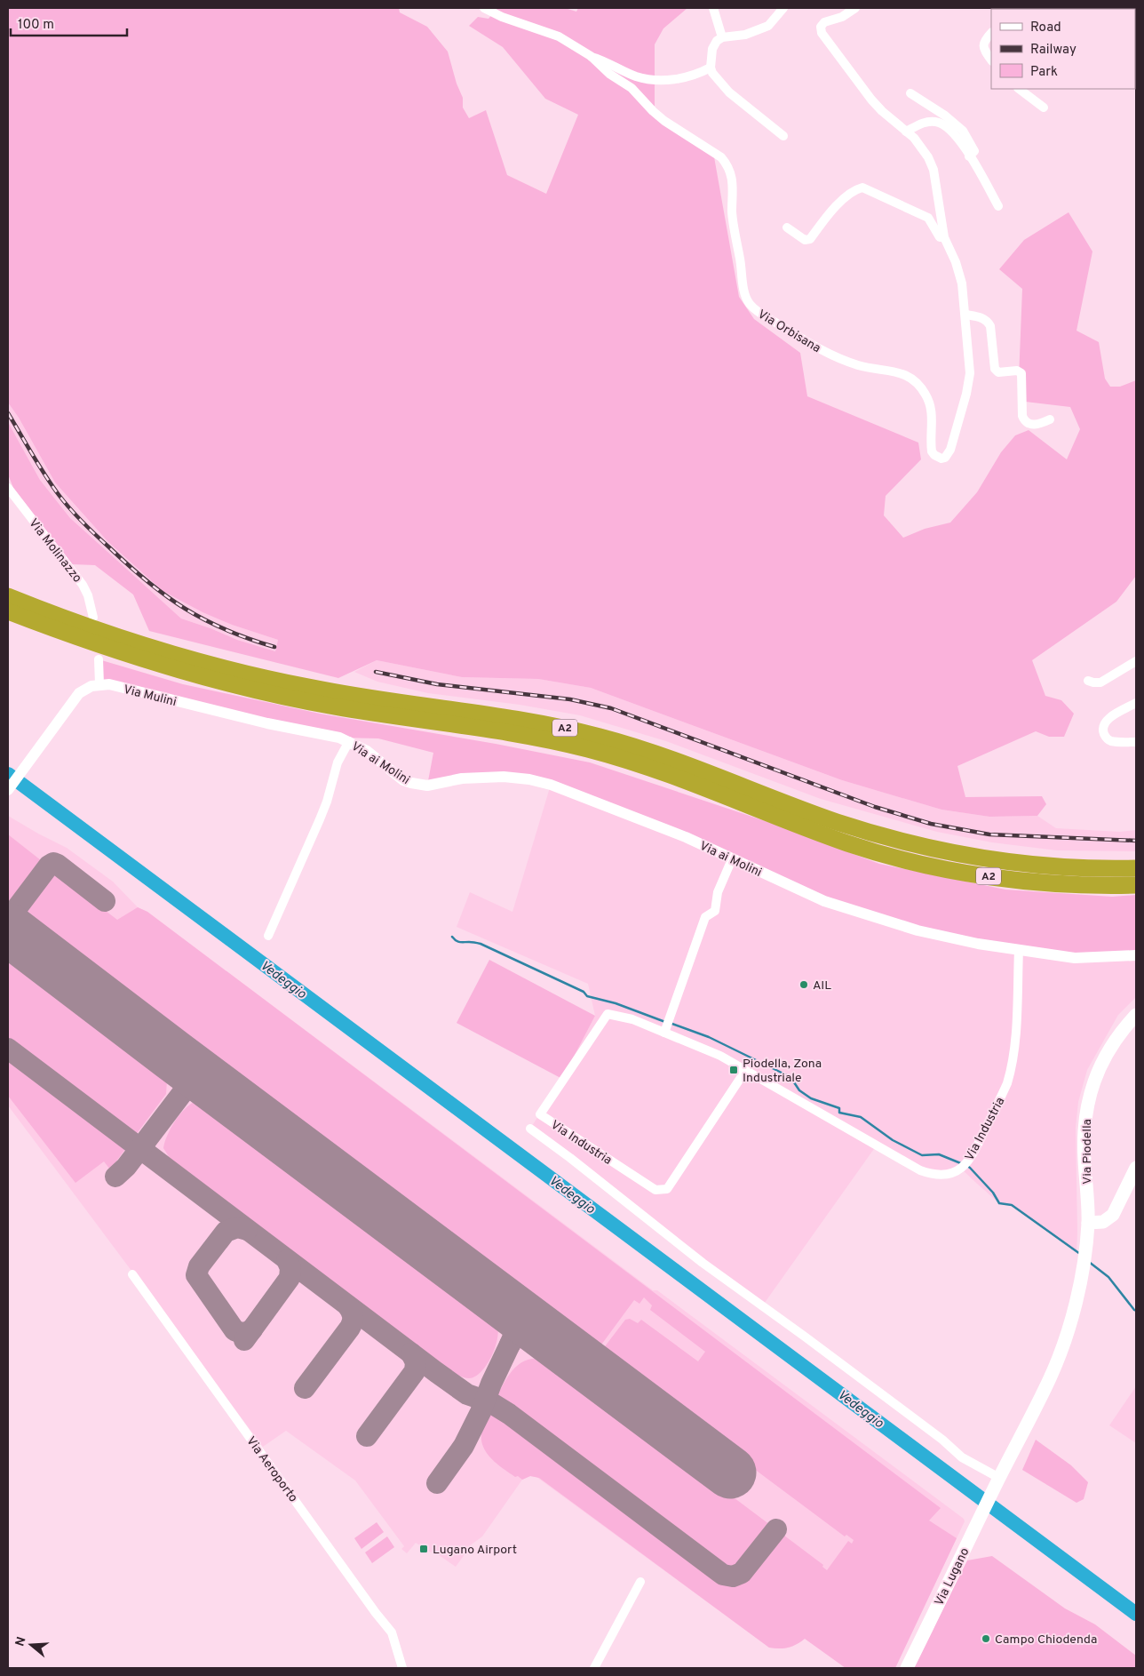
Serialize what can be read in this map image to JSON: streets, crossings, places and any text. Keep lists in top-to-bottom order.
{
  "streets": {
    "highway": ["A2"],
    "main road": ["Via Piodella", "Via Lugano"],
    "street": [
      "Via Orbisana",
      "Via Molinazzo",
      "Via Mulini",
      "Via ai Molini",
      "Via Industria",
      "Via Aeroporto"
    ]
  },
  "crossings": [
    ["Via Mulini", "Via ai Molini"],
    ["Via ai Molini", "Via Industria"],
    ["Via Piodella", "Via Lugano"]
  ],
  "water": ["Vedeggio"],
  "places": {
    "other": ["AIL", "Campo Chiodenda"],
    "transit": ["Piodella, Zona Industriale", "Lugano Airport"]
  },
  "legend": ["Road", "Railway", "Park"],
  "scale_bar": "100 m",
  "north": "left"
}
